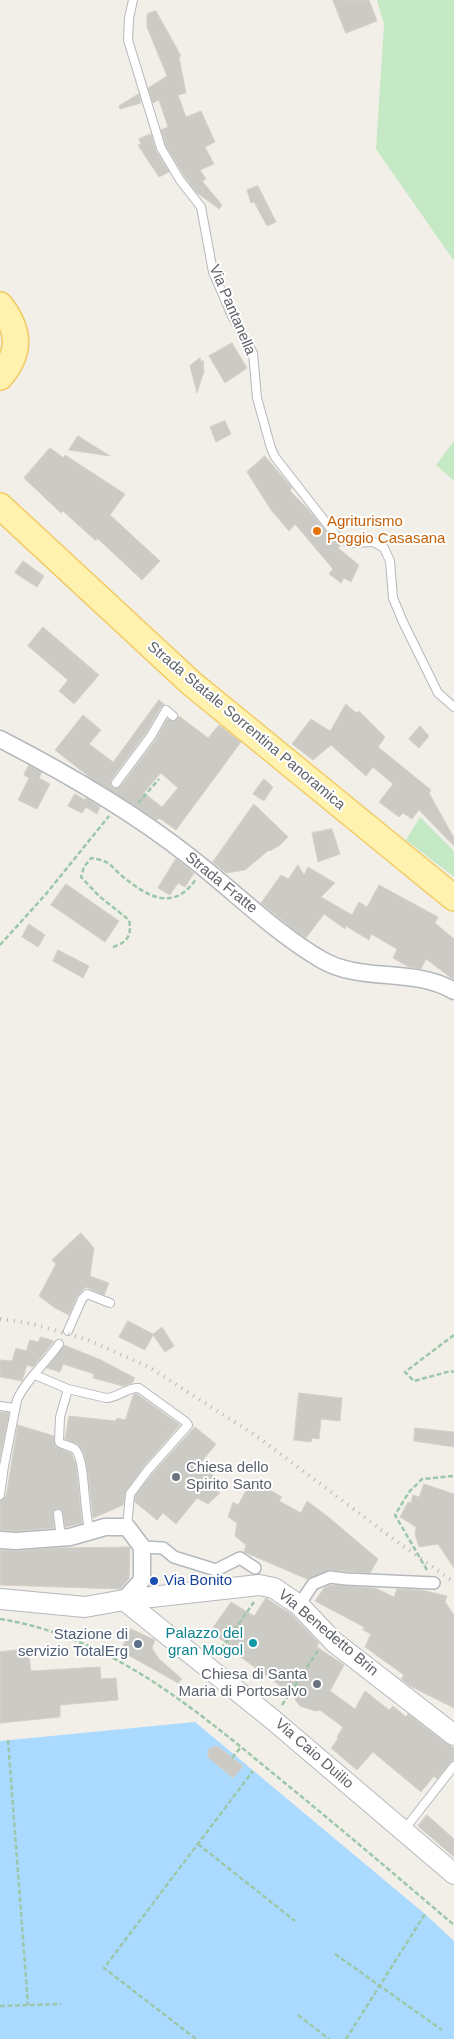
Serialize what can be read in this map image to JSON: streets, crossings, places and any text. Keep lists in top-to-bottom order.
{
  "streets": {
    "main road": ["Strada Statale Sorrentina Panoramica"],
    "street": ["Strada Fratte", "Via Benedetto Brin", "Via Caio Duilio"],
    "lane": ["Via Pantanella"]
  },
  "crossings": [
    ["Via Benedetto Brin", "Via Caio Duilio"]
  ],
  "places": [
    "Agriturismo Poggio Casasana",
    "Chiesa dello Spirito Santo",
    "Via Bonito",
    "Palazzo del gran Mogol",
    "Stazione di servizio TotalErg",
    "Chiesa di Santa Maria di Portosalvo"
  ]
}
